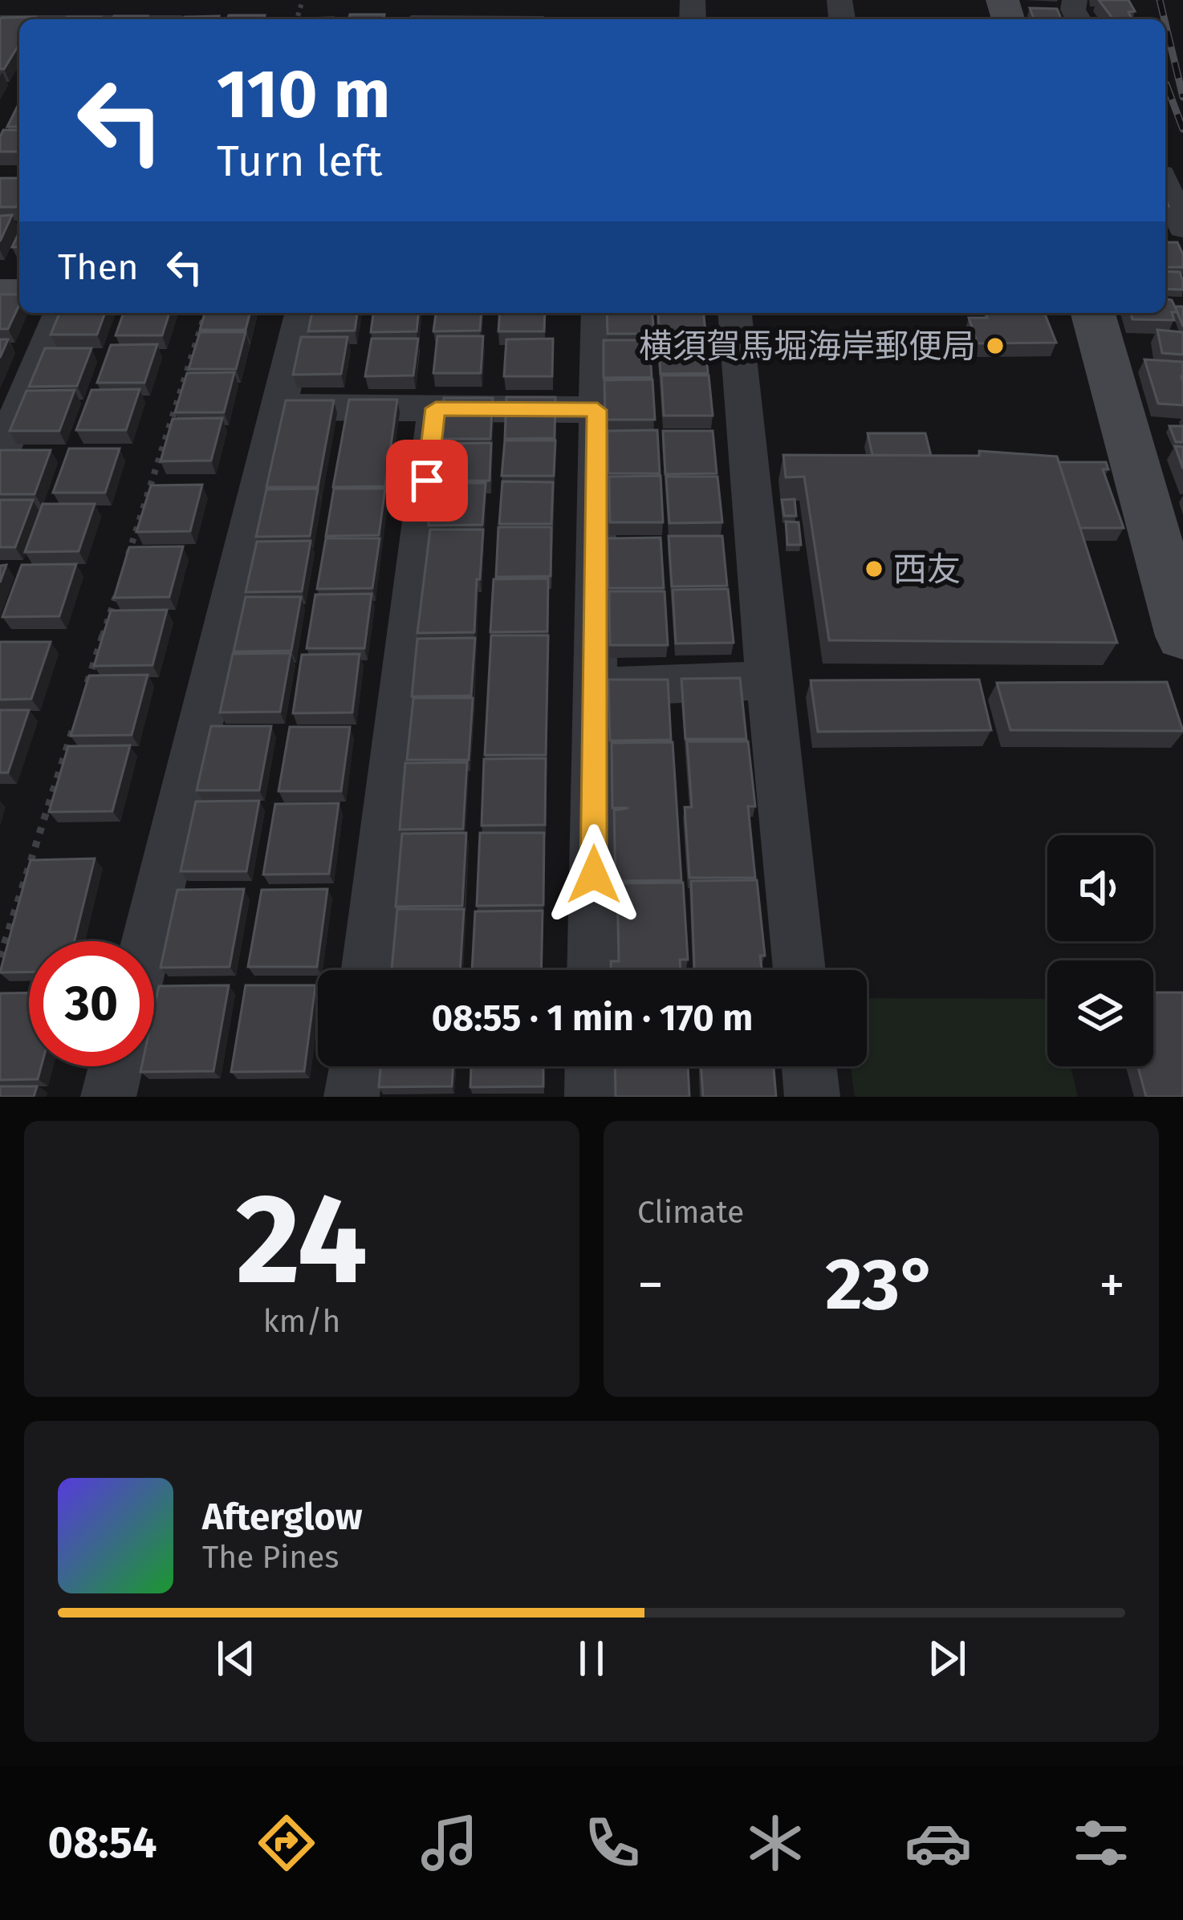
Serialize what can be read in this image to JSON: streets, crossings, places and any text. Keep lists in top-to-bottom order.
{
  "places": ["横須賀馬堀海岸郵便局", "西友"],
  "page": {
    "turn": ["110 m", "Turn left"],
    "then": "Then",
    "limit": "30",
    "trip": "08:55 · 1 min · 170 m",
    "tile": [
      ["24", "km/h"],
      "Climate"
    ],
    "heat": ["−", "23°", "+"],
    "song": ["Afterglow", "The Pines"],
    "tabs": "08:54"
  }
}
